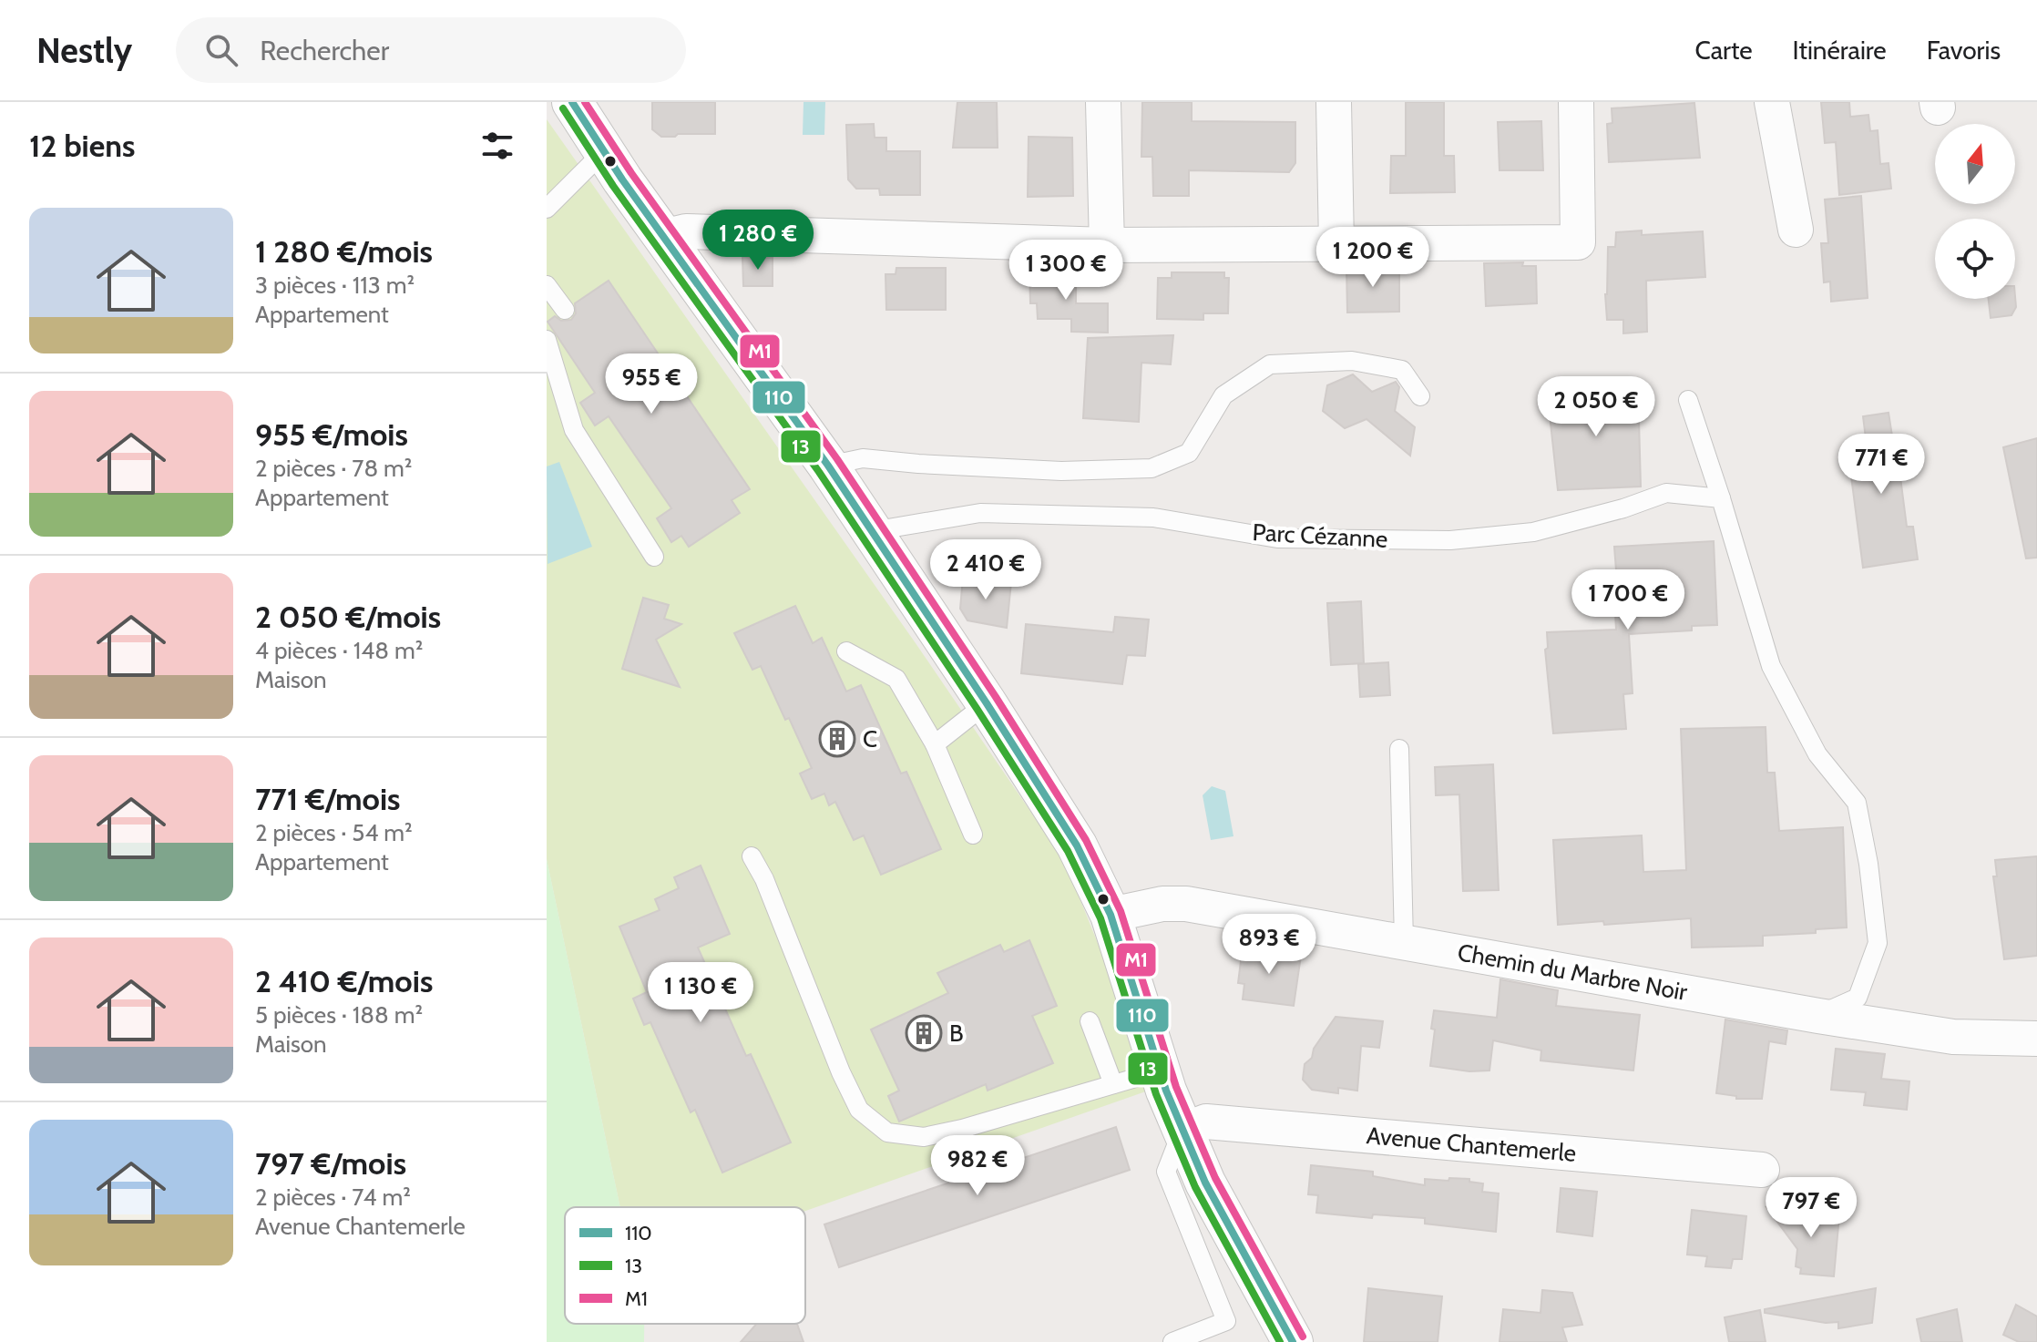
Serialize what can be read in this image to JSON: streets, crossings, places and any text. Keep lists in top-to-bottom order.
{
  "streets": {
    "street": ["Chemin du Marbre Noir", "Avenue Chantemerle"],
    "lane": ["Parc Cézanne"]
  },
  "places": {
    "building": ["C", "B"]
  },
  "lines": ["transit line 110", "transit line M1", "transit line 13"],
  "legend": ["110", "13", "M1"],
  "north": "top",
  "page": {
    "header": "Nestly",
    "search": "Rechercher",
    "nav": ["Carte", "Itinéraire", "Favoris"],
    "heading": "12 biens",
    "list": [
      {
        "name": "1 280 €/mois",
        "note": "3 pièces · 113 m² · Appartement"
      },
      {
        "name": "955 €/mois",
        "note": "2 pièces · 78 m² · Appartement"
      },
      {
        "name": "2 050 €/mois",
        "note": "4 pièces · 148 m² · Maison"
      },
      {
        "name": "771 €/mois",
        "note": "2 pièces · 54 m² · Appartement"
      },
      {
        "name": "2 410 €/mois",
        "note": "5 pièces · 188 m² · Maison"
      },
      {
        "name": "797 €/mois",
        "note": "2 pièces · 74 m² · Avenue Chantemerle"
      }
    ],
    "price": [
      "1 280 €",
      "1 200 €",
      "1 300 €",
      "955 €",
      "2 050 €",
      "771 €",
      "2 410 €",
      "1 700 €",
      "893 €",
      "1 130 €",
      "982 €",
      "797 €"
    ]
  }
}
